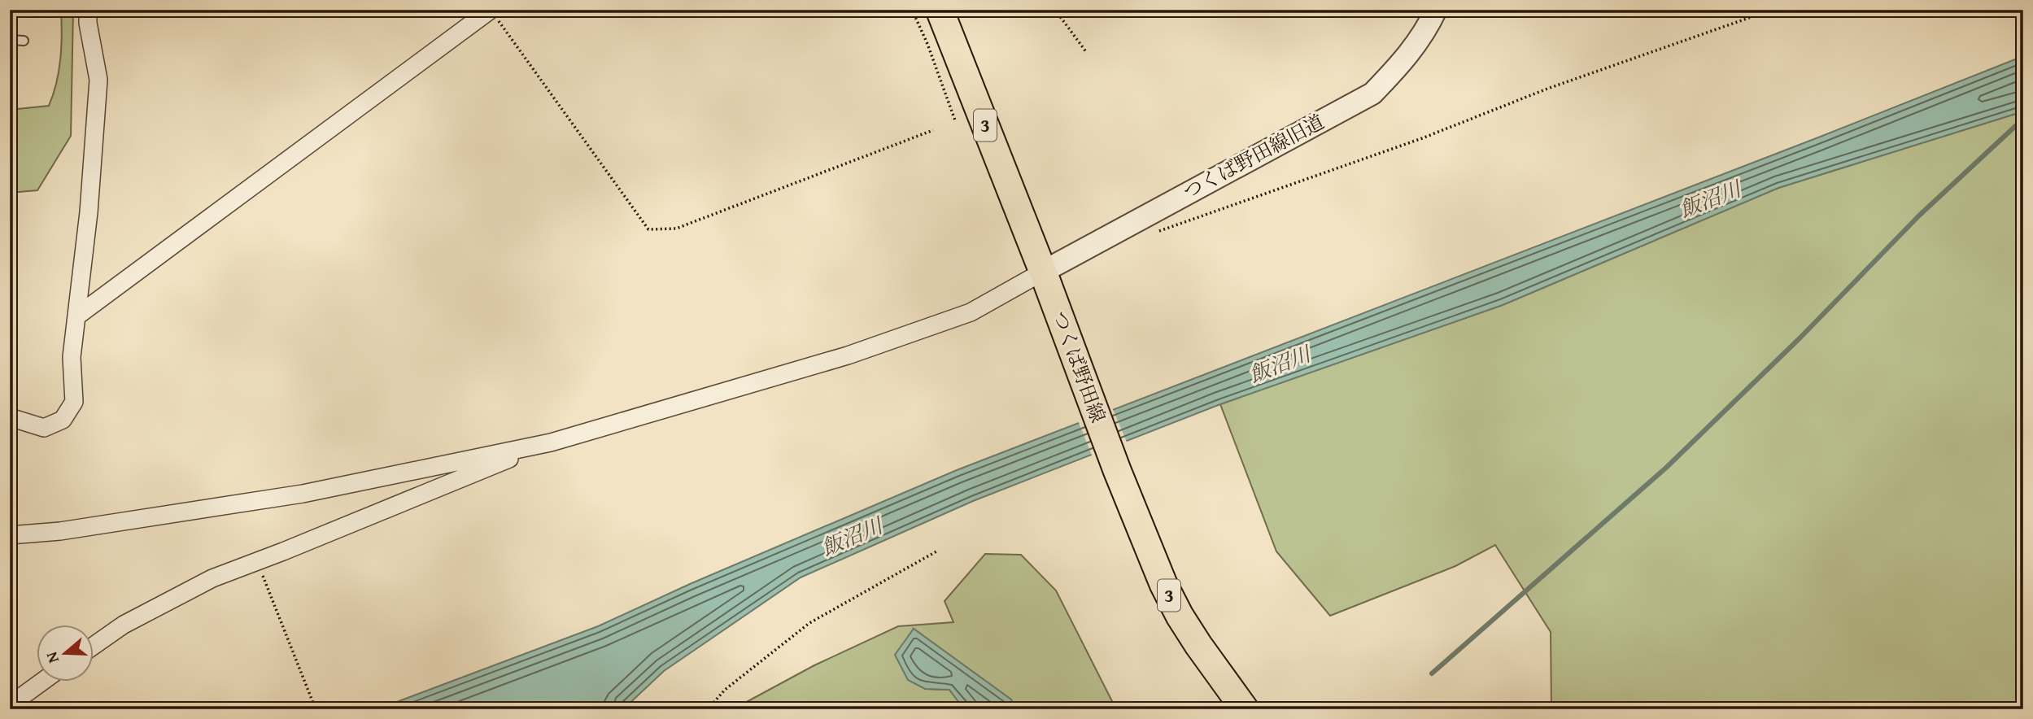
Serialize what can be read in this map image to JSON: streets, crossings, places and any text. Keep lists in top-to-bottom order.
{
  "streets": {
    "main road": ["3", "つくば野田線"],
    "street": ["つくば野田線旧道"]
  },
  "crossings": [
    ["つくば野田線旧道", "つくば野田線"]
  ],
  "water": ["飯沼川"],
  "north": "left"
}
